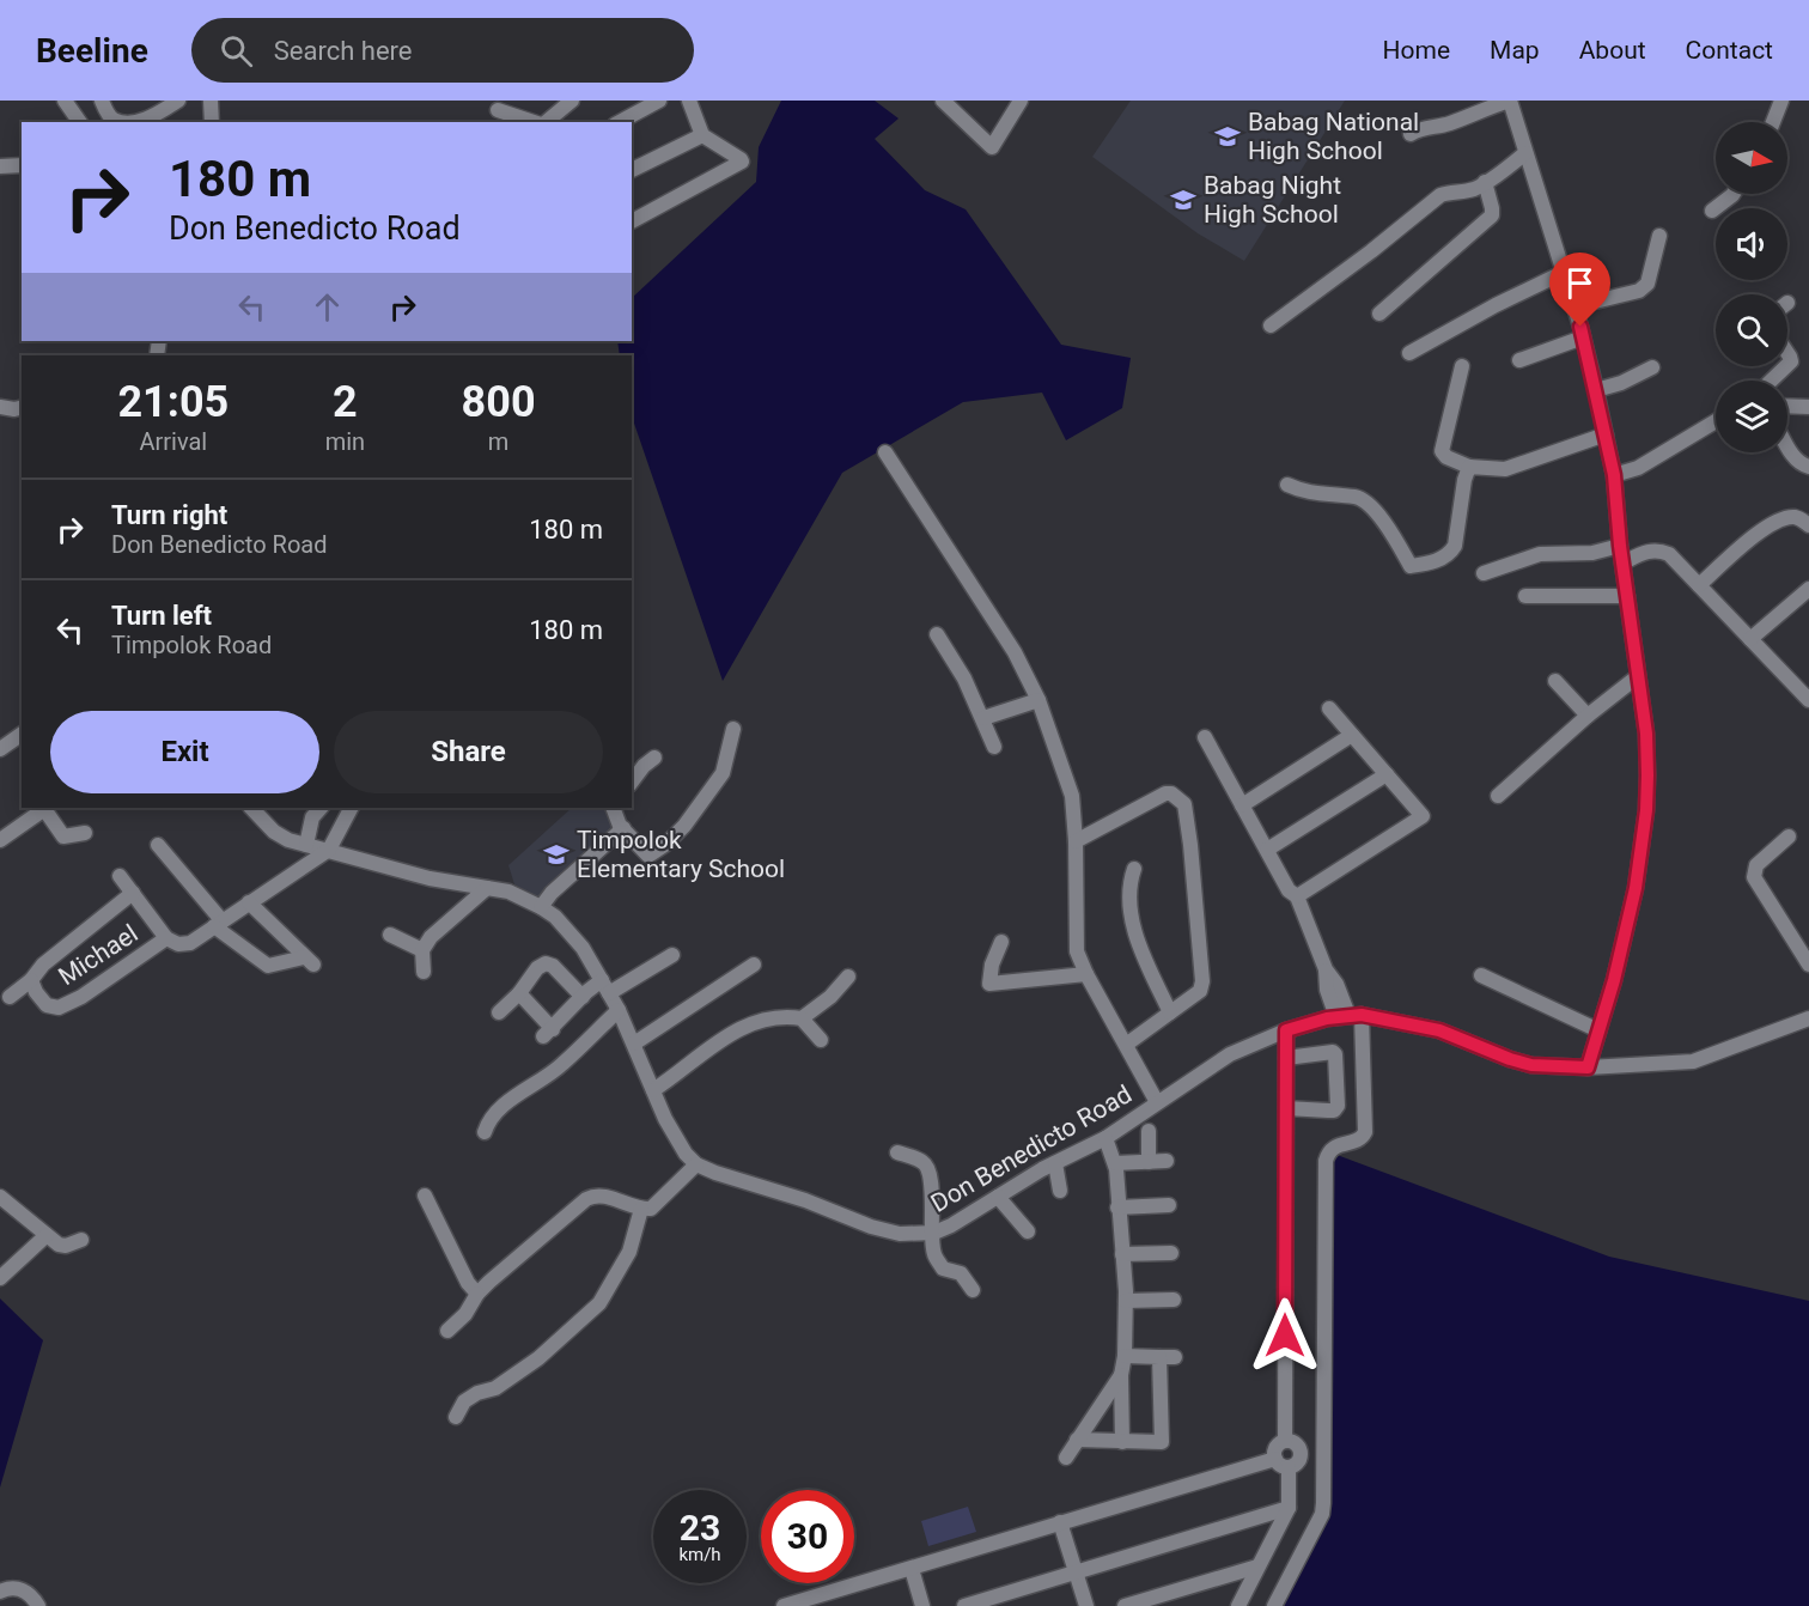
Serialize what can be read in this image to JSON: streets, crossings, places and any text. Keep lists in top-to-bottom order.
{
  "streets": {
    "street": ["Michael", "Don Benedicto Road"]
  },
  "places": {
    "school or university": ["Babag National High School", "Babag Night High School", "Timpolok Elementary School"]
  },
  "north": "right",
  "page": {
    "header": "Beeline",
    "search": "Search here",
    "nav": [
      "Home",
      "Map",
      "About",
      "Contact"
    ],
    "turn": ["180 m", "Don Benedicto Road"],
    "eta": [
      "21:05",
      "Arrival",
      "2",
      "min",
      "800",
      "m"
    ],
    "list": [
      {
        "name": "Turn right",
        "note": "Don Benedicto Road",
        "value": "180 m"
      },
      {
        "name": "Turn left",
        "note": "Timpolok Road",
        "value": "180 m"
      }
    ],
    "buttons": ["Exit", "Share"],
    "speed": "23 km/h",
    "limit": "30"
  }
}
